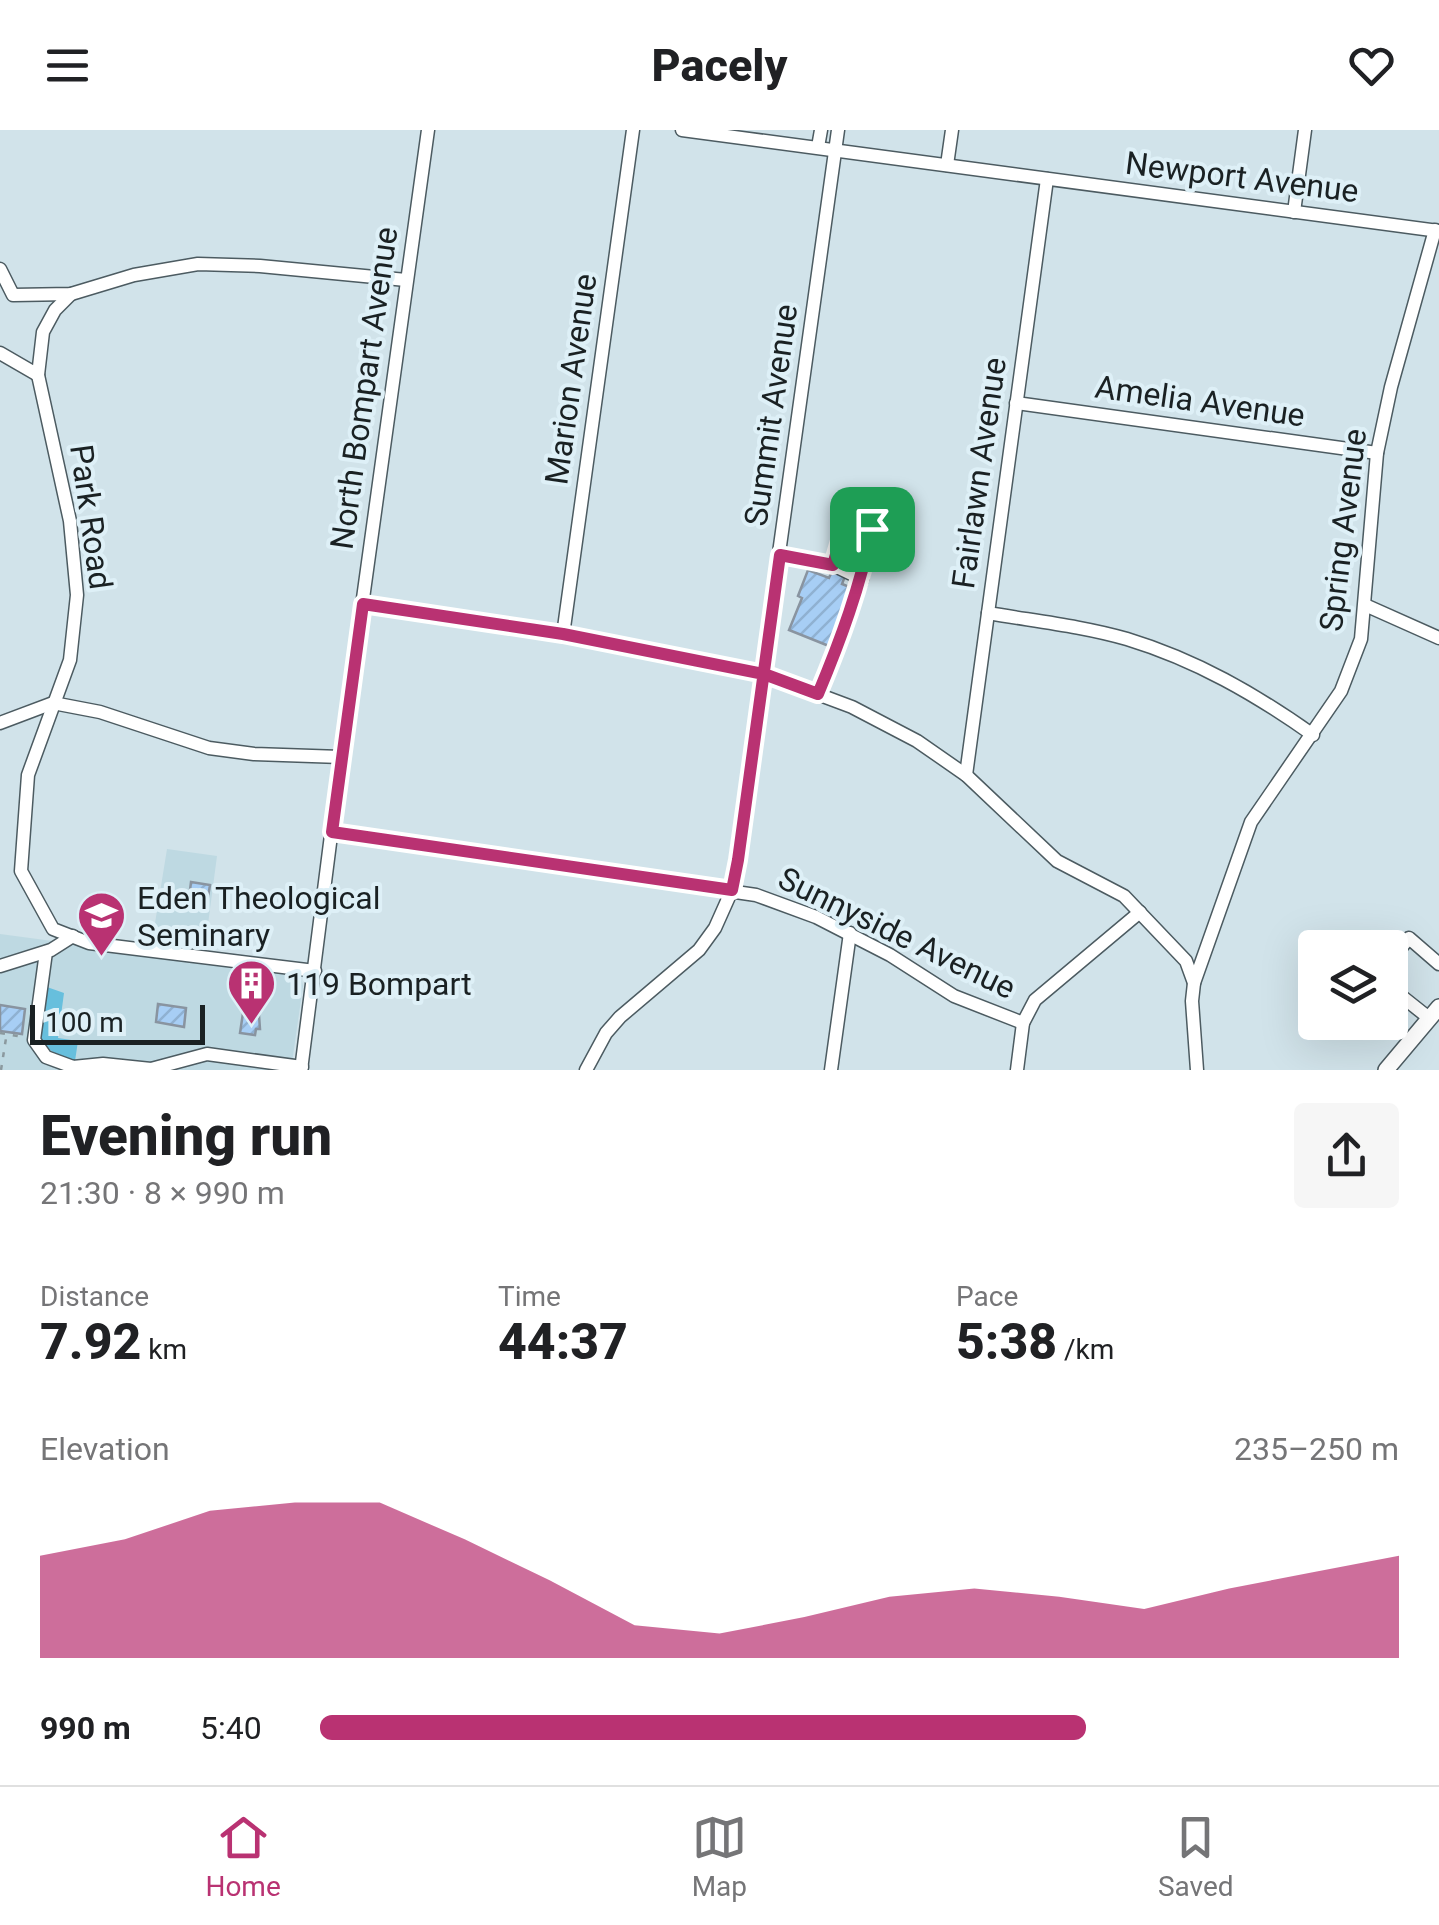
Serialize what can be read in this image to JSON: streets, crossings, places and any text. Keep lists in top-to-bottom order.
{
  "streets": {
    "street": [
      "Newport Avenue",
      "Marion Avenue",
      "North Bompart Avenue",
      "Amelia Avenue",
      "Summit Avenue",
      "Fairlawn Avenue",
      "Park Road",
      "Spring Avenue",
      "Sunnyside Avenue"
    ]
  },
  "crossings": [
    ["Newport Avenue", "Summit Avenue"],
    ["Newport Avenue", "Fairlawn Avenue"],
    ["Newport Avenue", "Spring Avenue"],
    ["North Bompart Avenue", "Sunnyside Avenue"],
    ["Amelia Avenue", "Fairlawn Avenue"],
    ["Amelia Avenue", "Spring Avenue"],
    ["Summit Avenue", "Sunnyside Avenue"]
  ],
  "places": {
    "school or university": ["Eden Theological Seminary"],
    "building": ["119 Bompart"]
  },
  "scale_bar": "100 m",
  "page": {
    "header": "Pacely",
    "scale": "100 m",
    "heading": ["Evening run", "21:30 · 8 × 990 m"],
    "stats": [
      ["Distance", "7.92 km"],
      ["Time", "44:37"],
      ["Pace", "5:38 /km"]
    ],
    "chart": ["Elevation", "235–250 m"],
    "list": [
      {
        "name": "990 m",
        "note": "5:40"
      }
    ],
    "tabs": ["Home", "Map", "Saved"]
  }
}
